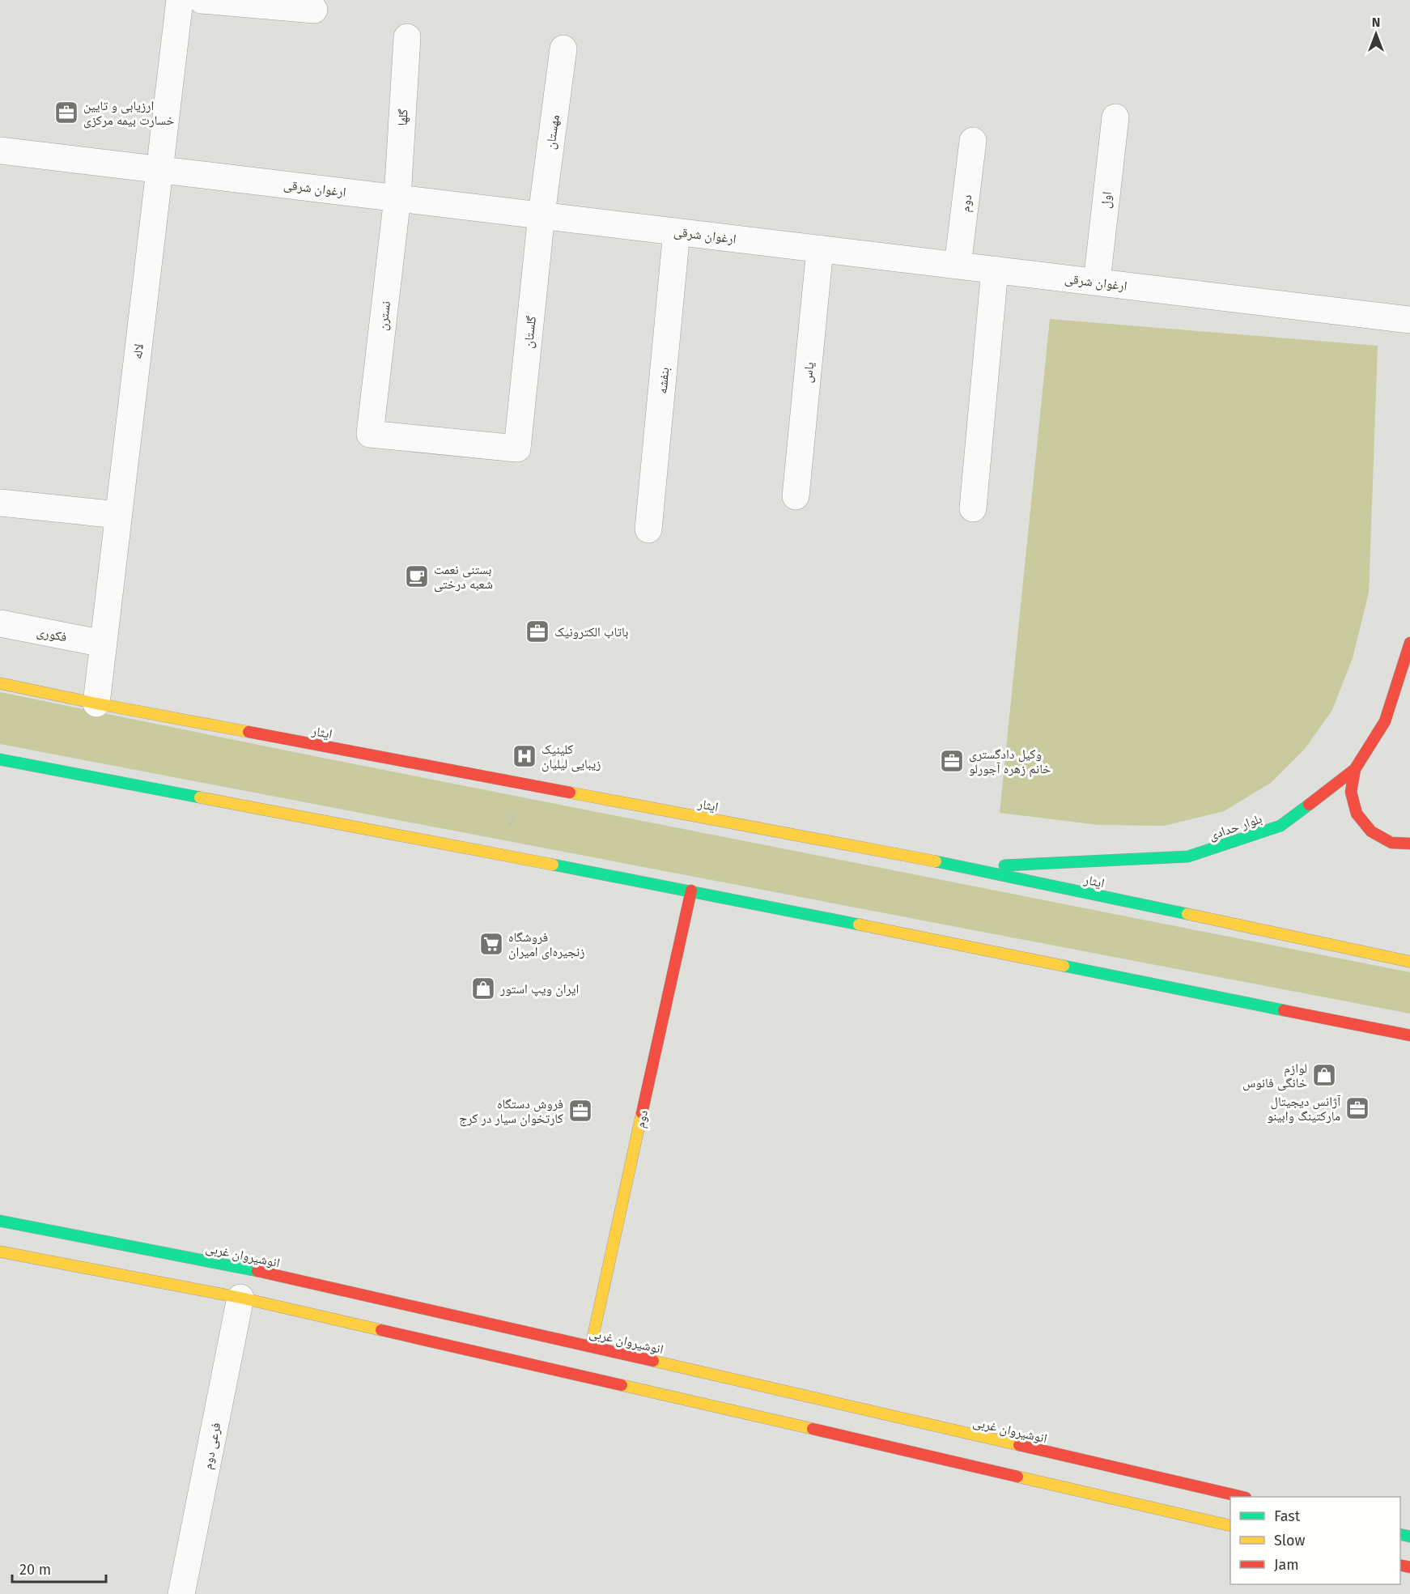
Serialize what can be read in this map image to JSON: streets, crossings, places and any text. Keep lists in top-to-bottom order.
{
  "streets": {
    "main road": [
      "دوم",
      "ایثار",
      "بلوار حدادی",
      "انوشیروان غربی"
    ],
    "street": [
      "گلها",
      "مهستان",
      "ارغوان شرقی",
      "اول",
      "نسترن",
      "گلستان",
      "لاله",
      "یاس",
      "بنفشه",
      "فکوری",
      "فرعی دوم"
    ]
  },
  "crossings": [
    ["گلها", "ارغوان شرقی"],
    ["گلها", "نسترن"],
    ["مهستان", "ارغوان شرقی"],
    ["مهستان", "گلستان"],
    ["ارغوان شرقی", "اول"],
    ["ارغوان شرقی", "دوم"],
    ["ارغوان شرقی", "نسترن"],
    ["ارغوان شرقی", "گلستان"],
    ["ارغوان شرقی", "لاله"],
    ["ارغوان شرقی", "یاس"],
    ["ارغوان شرقی", "بنفشه"],
    ["دوم", "انوشیروان غربی"],
    ["نسترن", "گلستان"],
    ["لاله", "فکوری"],
    ["لاله", "ایثار"],
    ["ایثار", "بلوار حدادی"]
  ],
  "places": {
    "office": [
      "ارزیابی و تایین خسارت بیمه مرکزی",
      "باتاب الکترونیک",
      "وکیل دادگستری خانم زهره آجورلو",
      "آژانس دیجیتال مارکتینگ وابینو",
      "فروش دستگاه کارتخوان سیار در کرج"
    ],
    "cafe": ["بستنی نعمت شعبه درختی"],
    "hospital": ["کلینیک زیبایی لیلیان"],
    "supermarket": ["فروشگاه زنجیره‌ای امیران"],
    "shop": ["ایران ویپ استور", "لوازم خانگی فانوس"]
  },
  "legend": ["Fast", "Slow", "Jam"],
  "scale_bar": "20 m",
  "north": "top"
}
